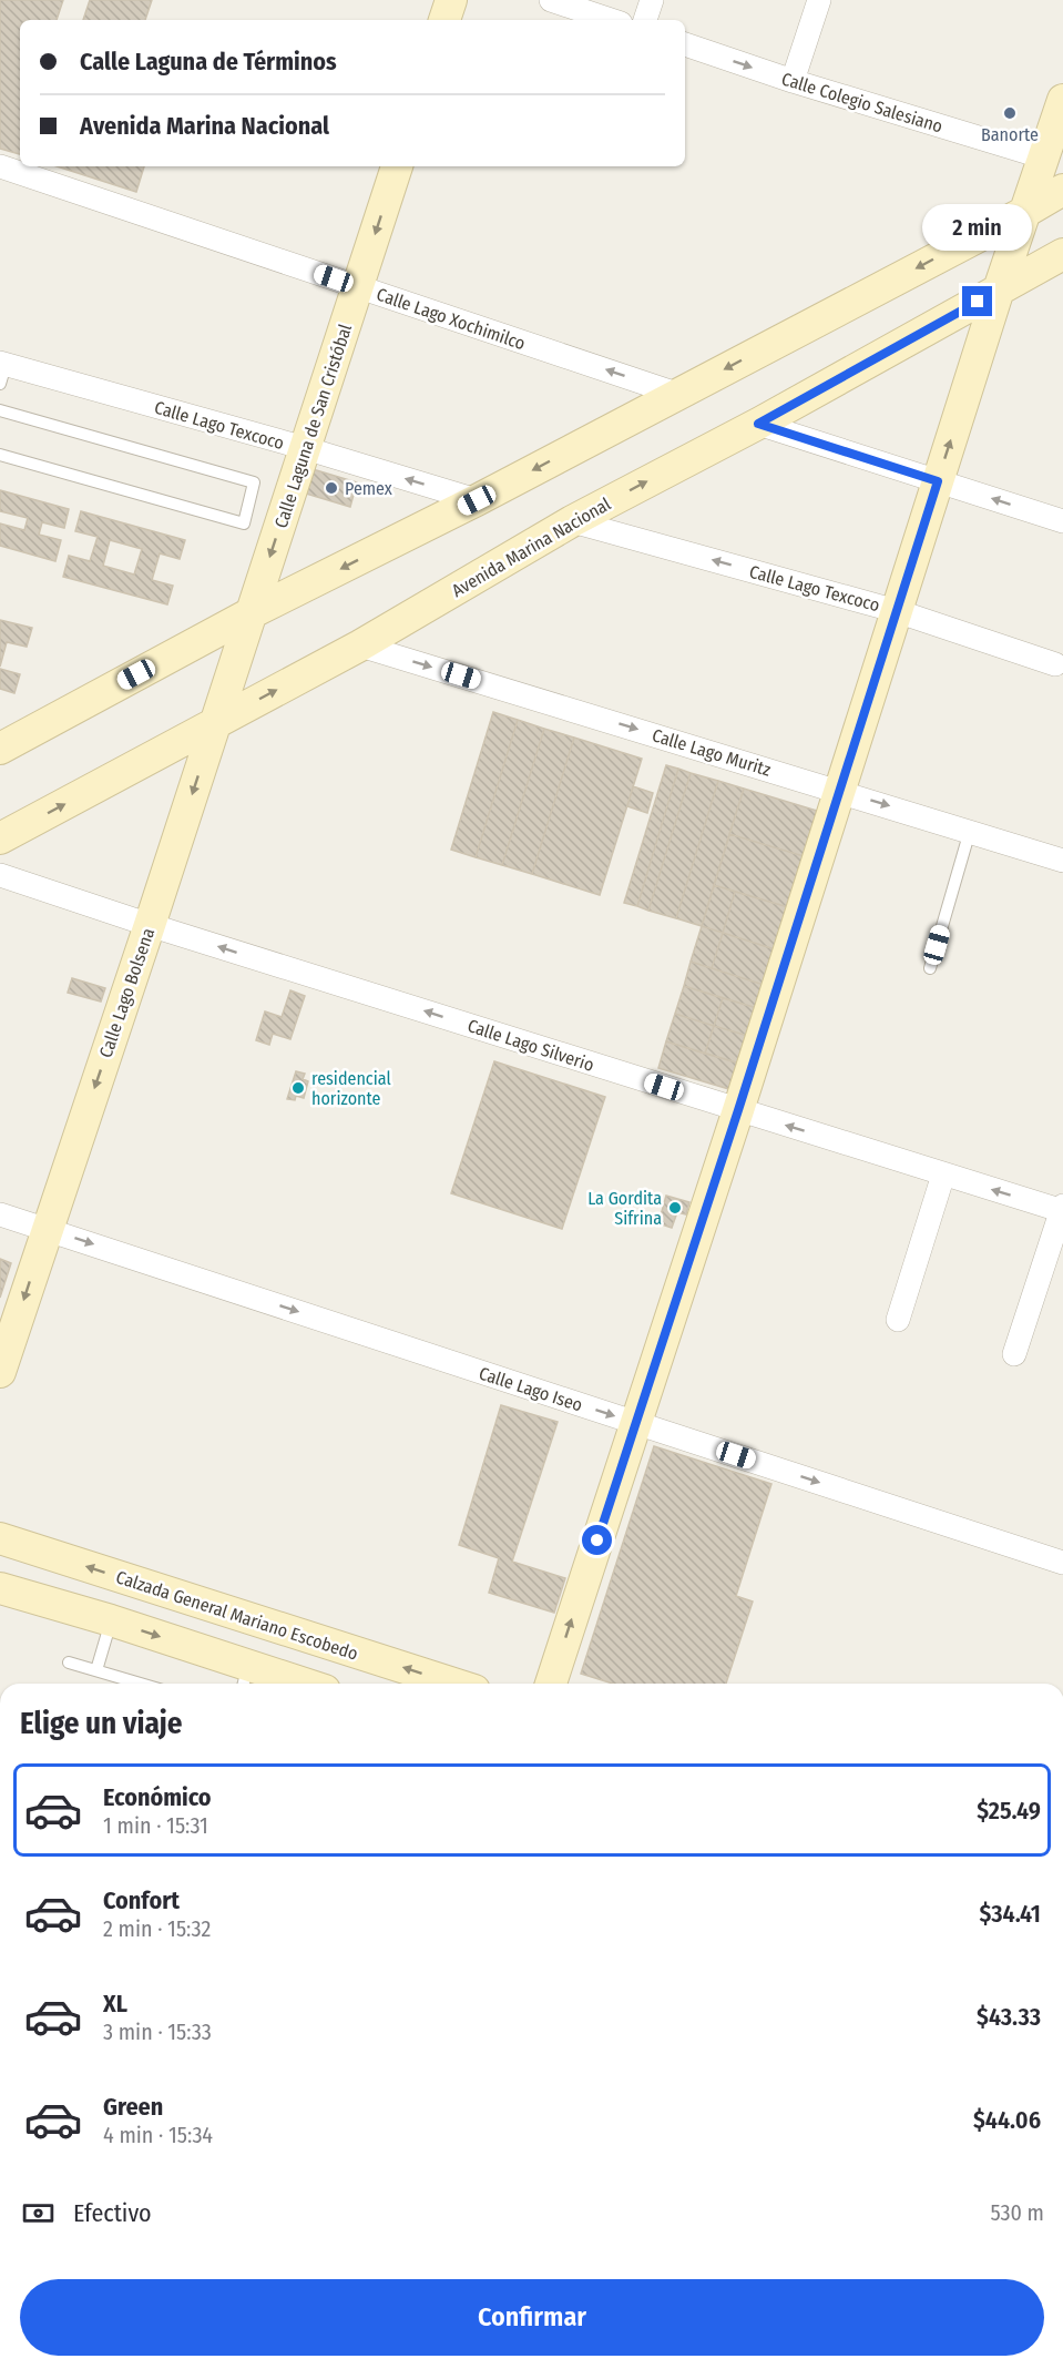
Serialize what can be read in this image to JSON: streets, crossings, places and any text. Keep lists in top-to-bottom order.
{
  "streets": {
    "main road": [
      "Calle Laguna de San Cristóbal",
      "Avenida Marina Nacional",
      "Calle Lago Bolsena",
      "Calzada General Mariano Escobedo"
    ],
    "street": [
      "Calle Colegio Salesiano",
      "Calle Lago Xochimilco",
      "Calle Lago Texcoco",
      "Calle Lago Muritz",
      "Calle Lago Silverio",
      "Calle Lago Iseo"
    ]
  },
  "crossings": [
    ["Calle Lago Xochimilco", "Calle Laguna de San Cristóbal"],
    ["Calle Lago Texcoco", "Calle Laguna de San Cristóbal"],
    ["Calle Lago Texcoco", "Avenida Marina Nacional"],
    ["Calle Laguna de San Cristóbal", "Calle Lago Bolsena"],
    ["Avenida Marina Nacional", "Calle Lago Muritz"],
    ["Avenida Marina Nacional", "Calle Lago Bolsena"],
    ["Calle Lago Bolsena", "Calle Lago Silverio"],
    ["Calle Lago Bolsena", "Calle Lago Iseo"]
  ],
  "one_way": [
    "Calle Lago Xochimilco",
    "Calle Laguna de San Cristóbal",
    "Calle Lago Muritz",
    "Calle Lago Bolsena",
    "Calle Lago Silverio",
    "Calle Lago Iseo"
  ],
  "places": [
    "Banorte",
    "Pemex",
    "residencial horizonte",
    "La Gordita Sifrina"
  ],
  "page": {
    "banner": ["Calle Laguna de Términos", "Avenida Marina Nacional"],
    "bubble": "2 min",
    "heading": "Elige un viaje",
    "list": [
      {
        "name": "Económico",
        "note": "1 min · 15:31",
        "value": "$25.49"
      },
      {
        "name": "Confort",
        "note": "2 min · 15:32",
        "value": "$34.41"
      },
      {
        "name": "XL",
        "note": "3 min · 15:33",
        "value": "$43.33"
      },
      {
        "name": "Green",
        "note": "4 min · 15:34",
        "value": "$44.06"
      }
    ],
    "pay": ["Efectivo", "530 m"],
    "buttons": "Confirmar"
  }
}
